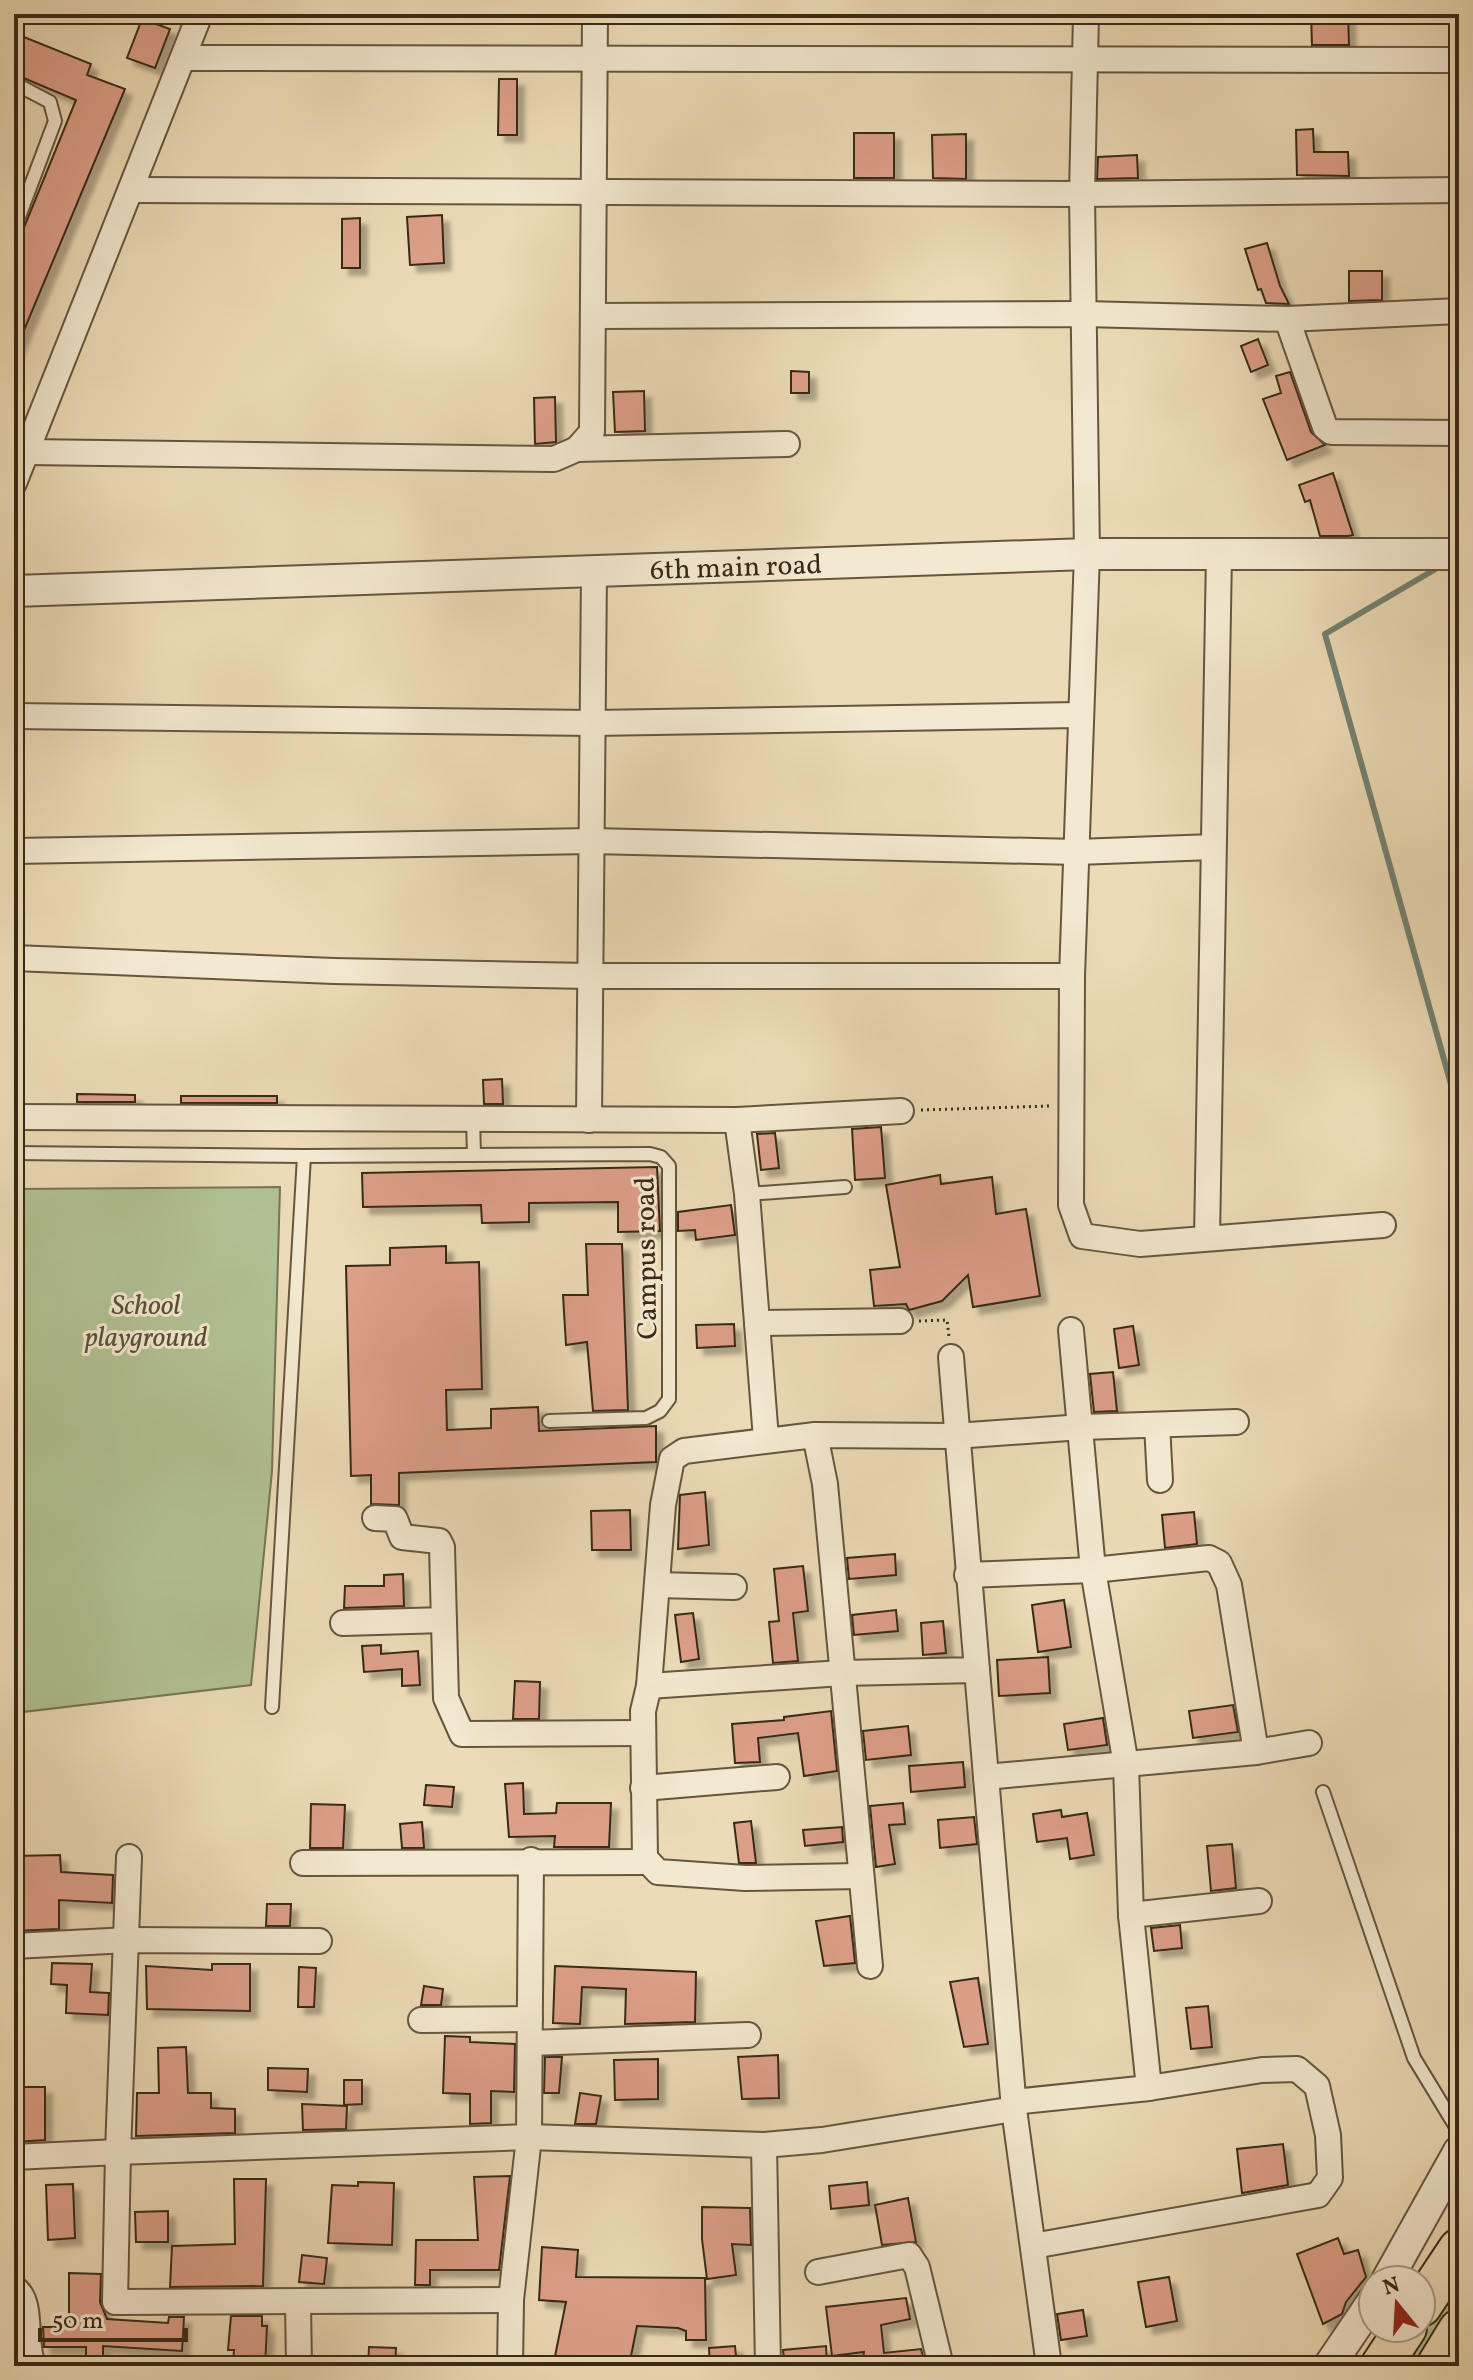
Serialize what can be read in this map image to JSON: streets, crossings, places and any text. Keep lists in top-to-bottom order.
{
  "streets": {
    "street": ["6th main road"],
    "lane": ["Campus road"]
  },
  "parks": ["School playground"],
  "scale_bar": "50 m",
  "north": "top"
}
